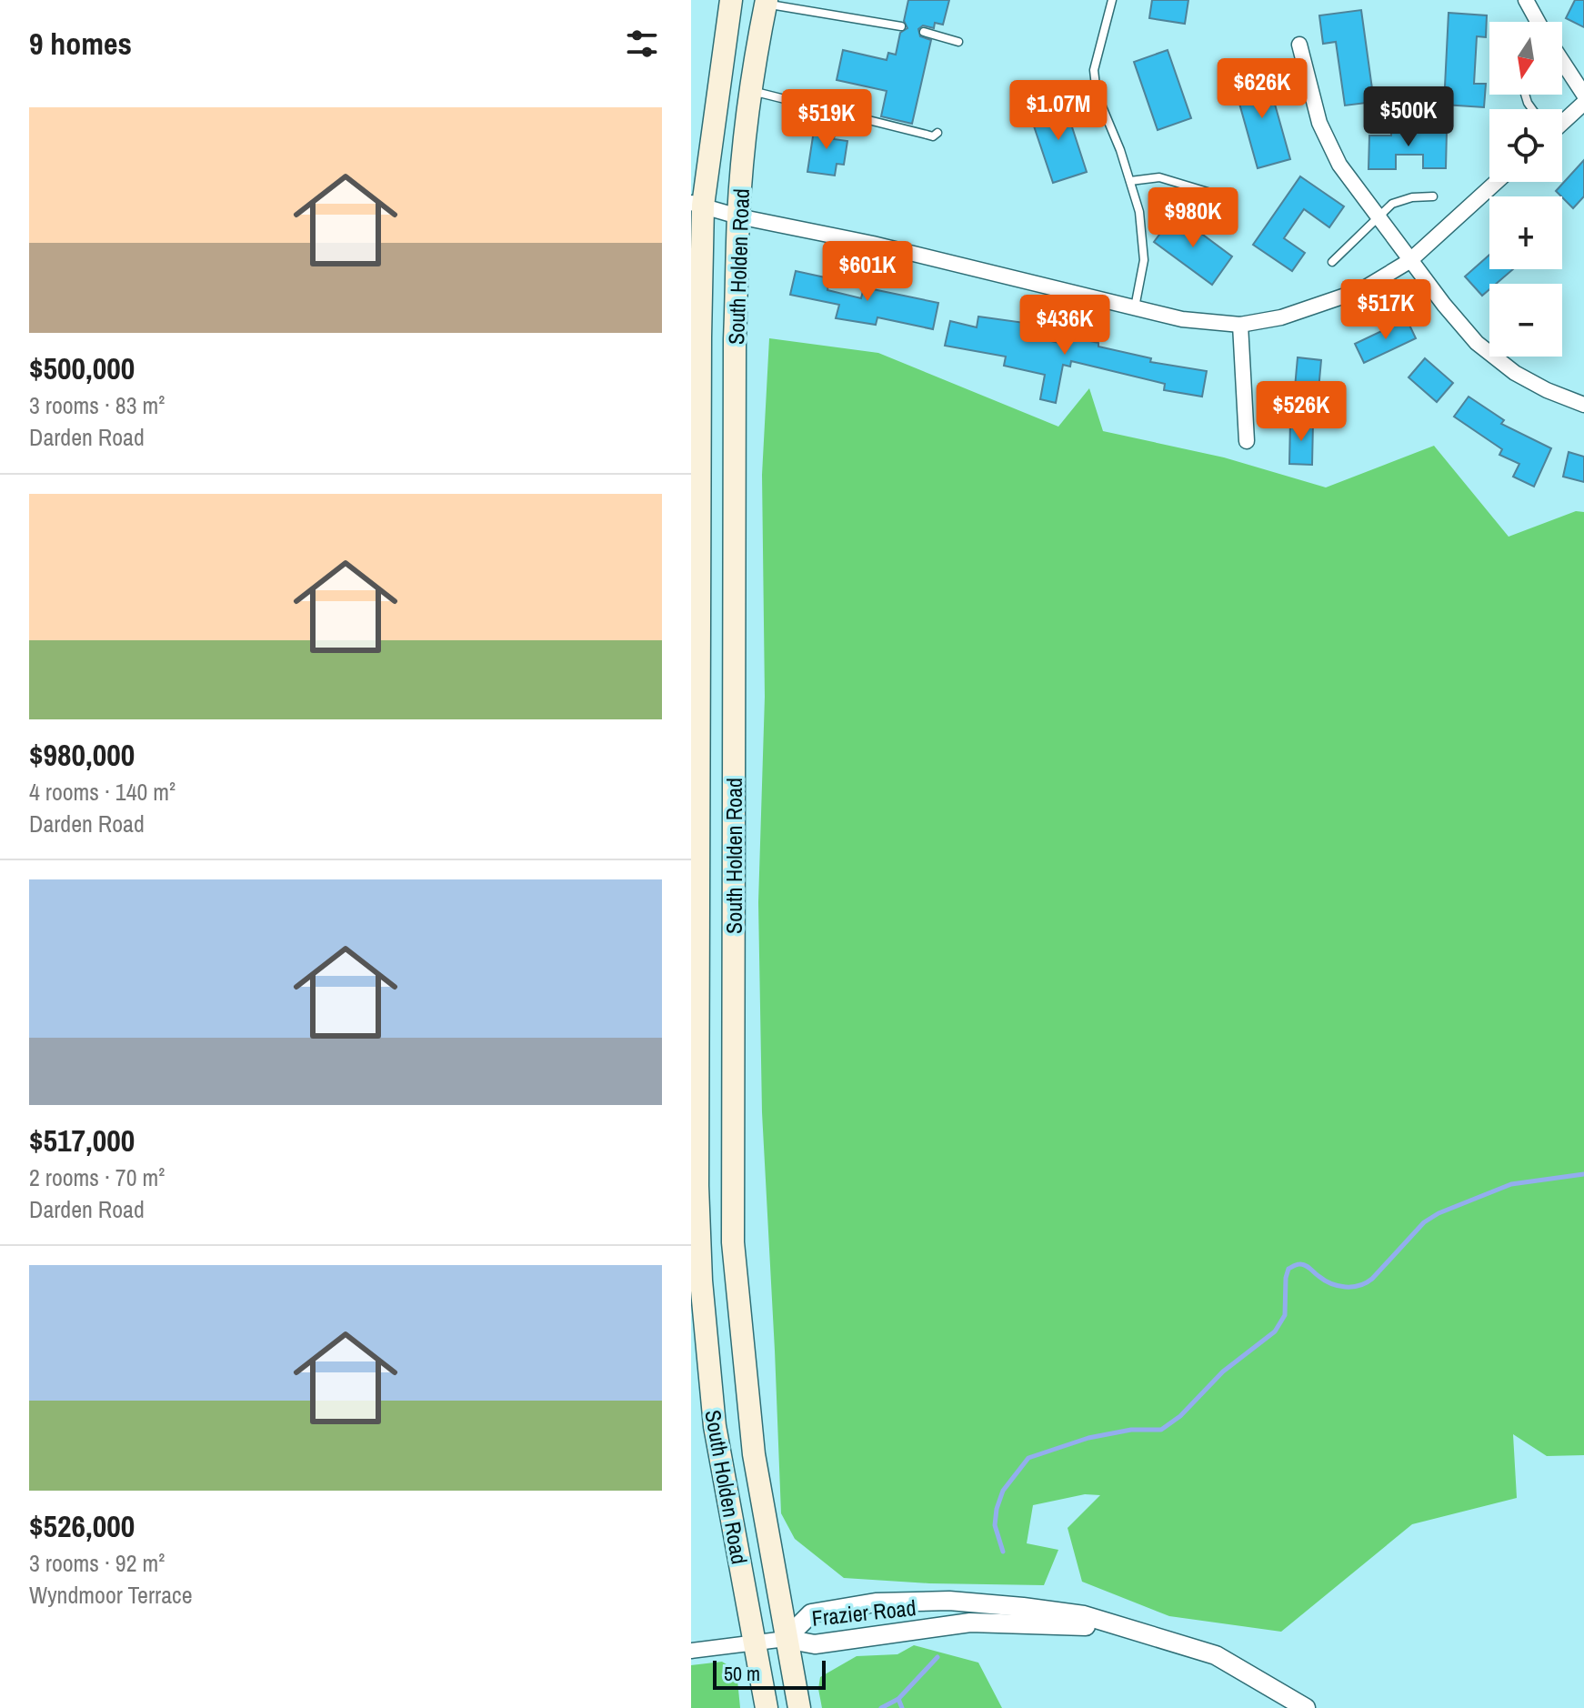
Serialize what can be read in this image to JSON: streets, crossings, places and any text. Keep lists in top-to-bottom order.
{
  "streets": {
    "main road": ["South Holden Road"],
    "street": ["Frazier Road"]
  },
  "crossings": [
    ["South Holden Road", "Frazier Road"]
  ],
  "scale_bar": "50 m",
  "north": "bottom",
  "page": {
    "heading": "9 homes",
    "map_buttons": ["+", "−"],
    "price": [
      "$626K",
      "$1.07M",
      "$500K",
      "$519K",
      "$980K",
      "$601K",
      "$517K",
      "$436K",
      "$526K"
    ],
    "list": [
      {
        "name": "$500,000",
        "note": "3 rooms · 83 m² · Darden Road"
      },
      {
        "name": "$980,000",
        "note": "4 rooms · 140 m² · Darden Road"
      },
      {
        "name": "$517,000",
        "note": "2 rooms · 70 m² · Darden Road"
      },
      {
        "name": "$526,000",
        "note": "3 rooms · 92 m² · Wyndmoor Terrace"
      }
    ],
    "scale": "50 m"
  }
}
